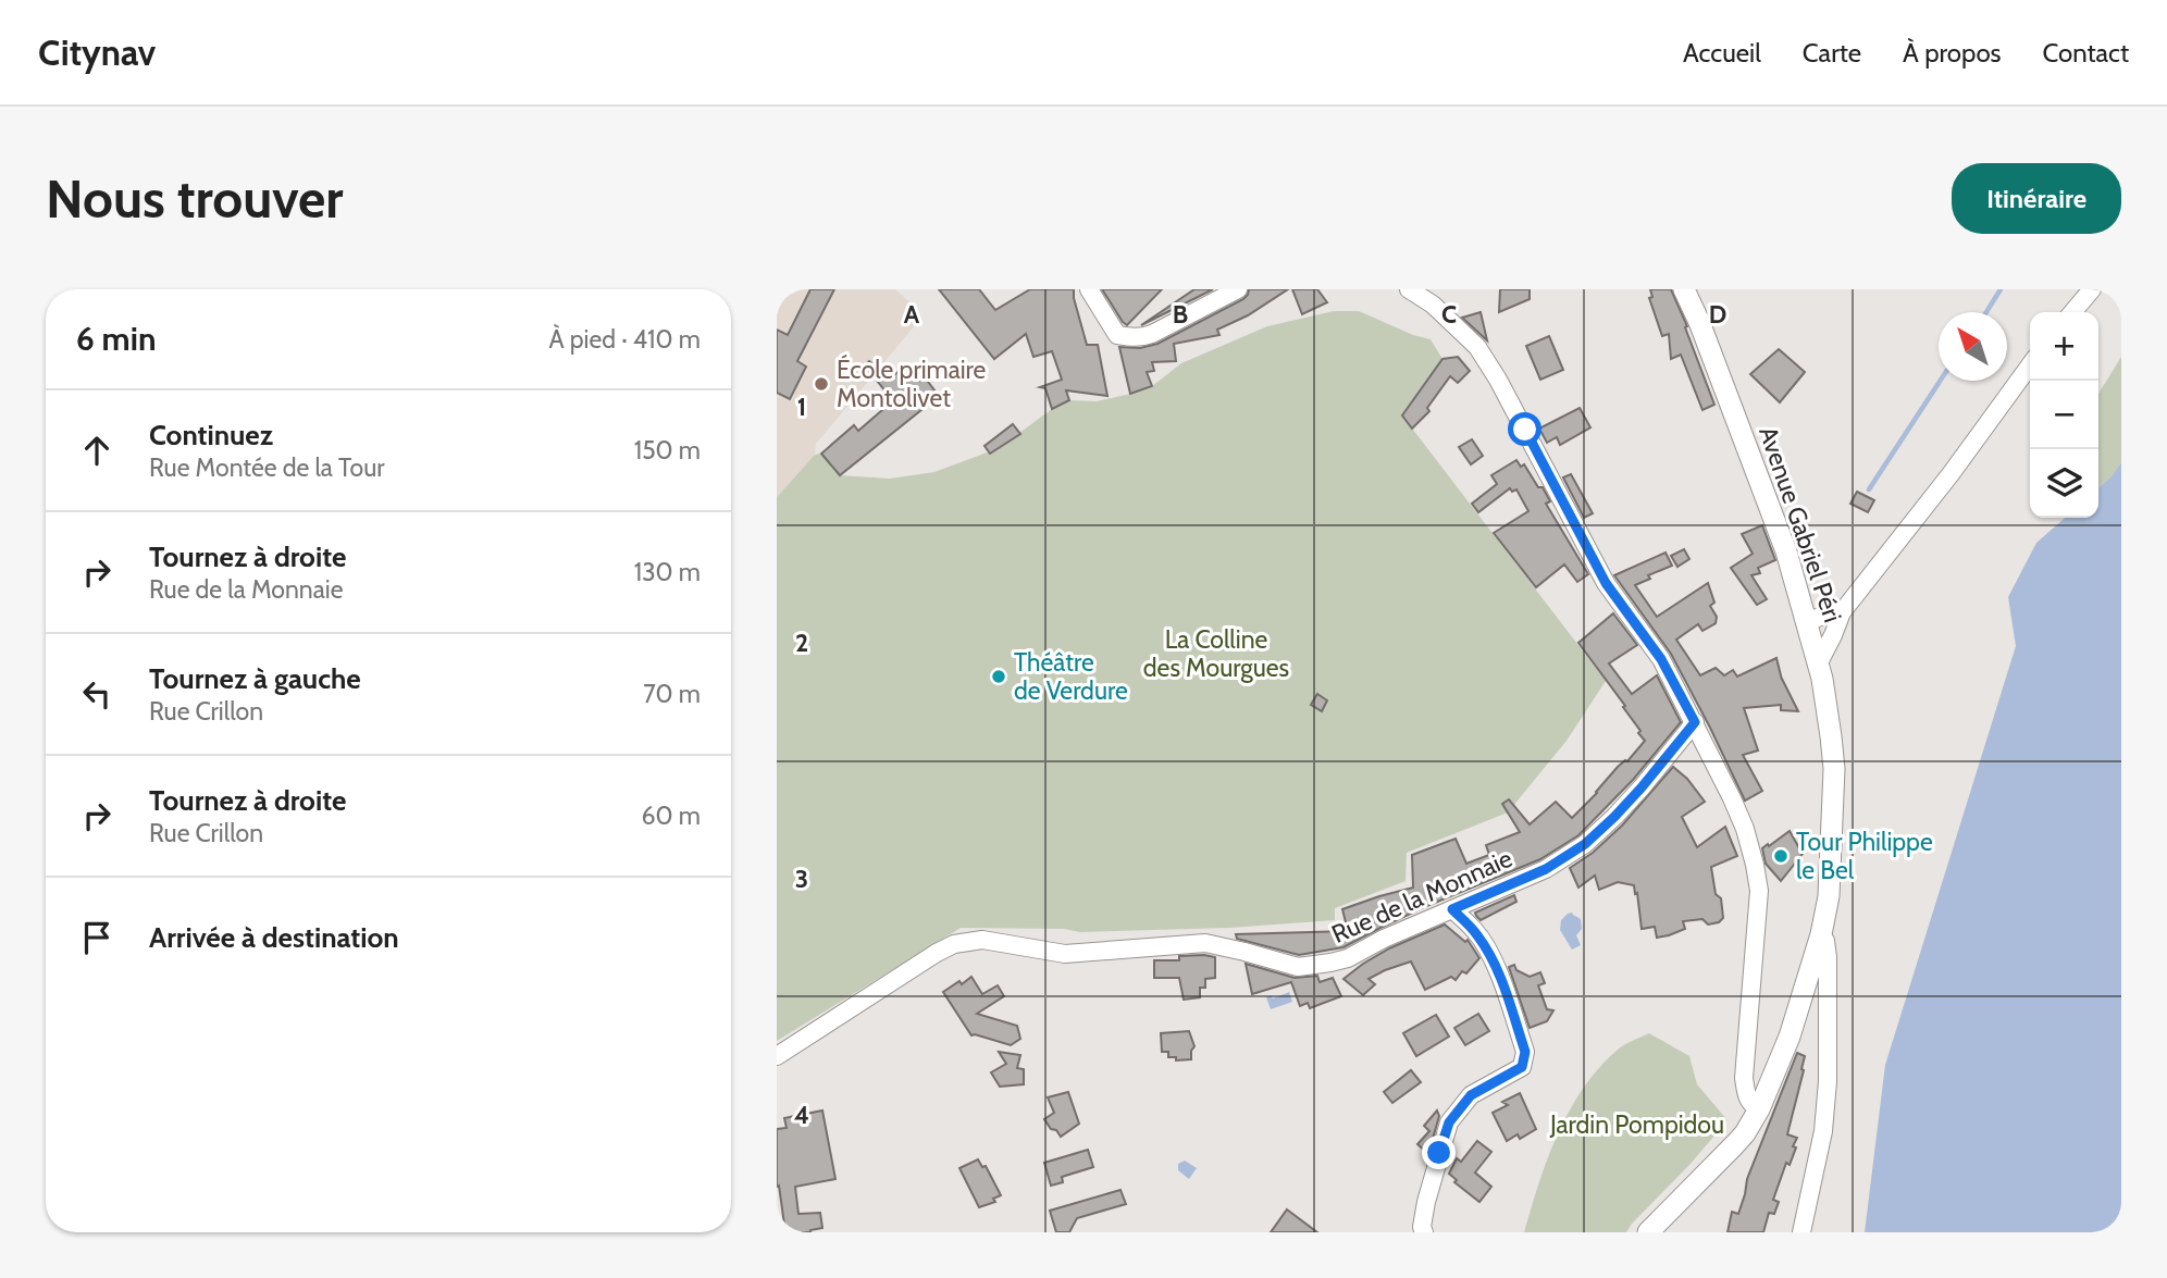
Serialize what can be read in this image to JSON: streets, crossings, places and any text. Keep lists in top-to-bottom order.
{
  "streets": {
    "main road": ["Avenue Gabriel Péri"],
    "street": ["Rue de la Monnaie"]
  },
  "parks": ["La Colline des Mourgues", "Jardin Pompidou"],
  "places": ["École primaire Montolivet", "Théâtre de Verdure", "Tour Philippe le Bel"],
  "north": "top left",
  "page": {
    "header": "Citynav",
    "nav": [
      "Accueil",
      "Carte",
      "À propos",
      "Contact"
    ],
    "buttons": "Itinéraire",
    "title": "Nous trouver",
    "heading": ["6 min", "À pied · 410 m"],
    "map_buttons": ["+", "−"],
    "list": [
      ["Continuez", "Rue Montée de la Tour", "150 m"],
      ["Tournez à droite", "Rue de la Monnaie", "130 m"],
      ["Tournez à gauche", "Rue Crillon", "70 m"],
      ["Tournez à droite", "Rue Crillon", "60 m"],
      "Arrivée à destination"
    ]
  },
  "grid": {
    "columns": [
      "A",
      "B",
      "C",
      "D"
    ],
    "rows": [
      "1",
      "2",
      "3",
      "4"
    ]
  }
}
